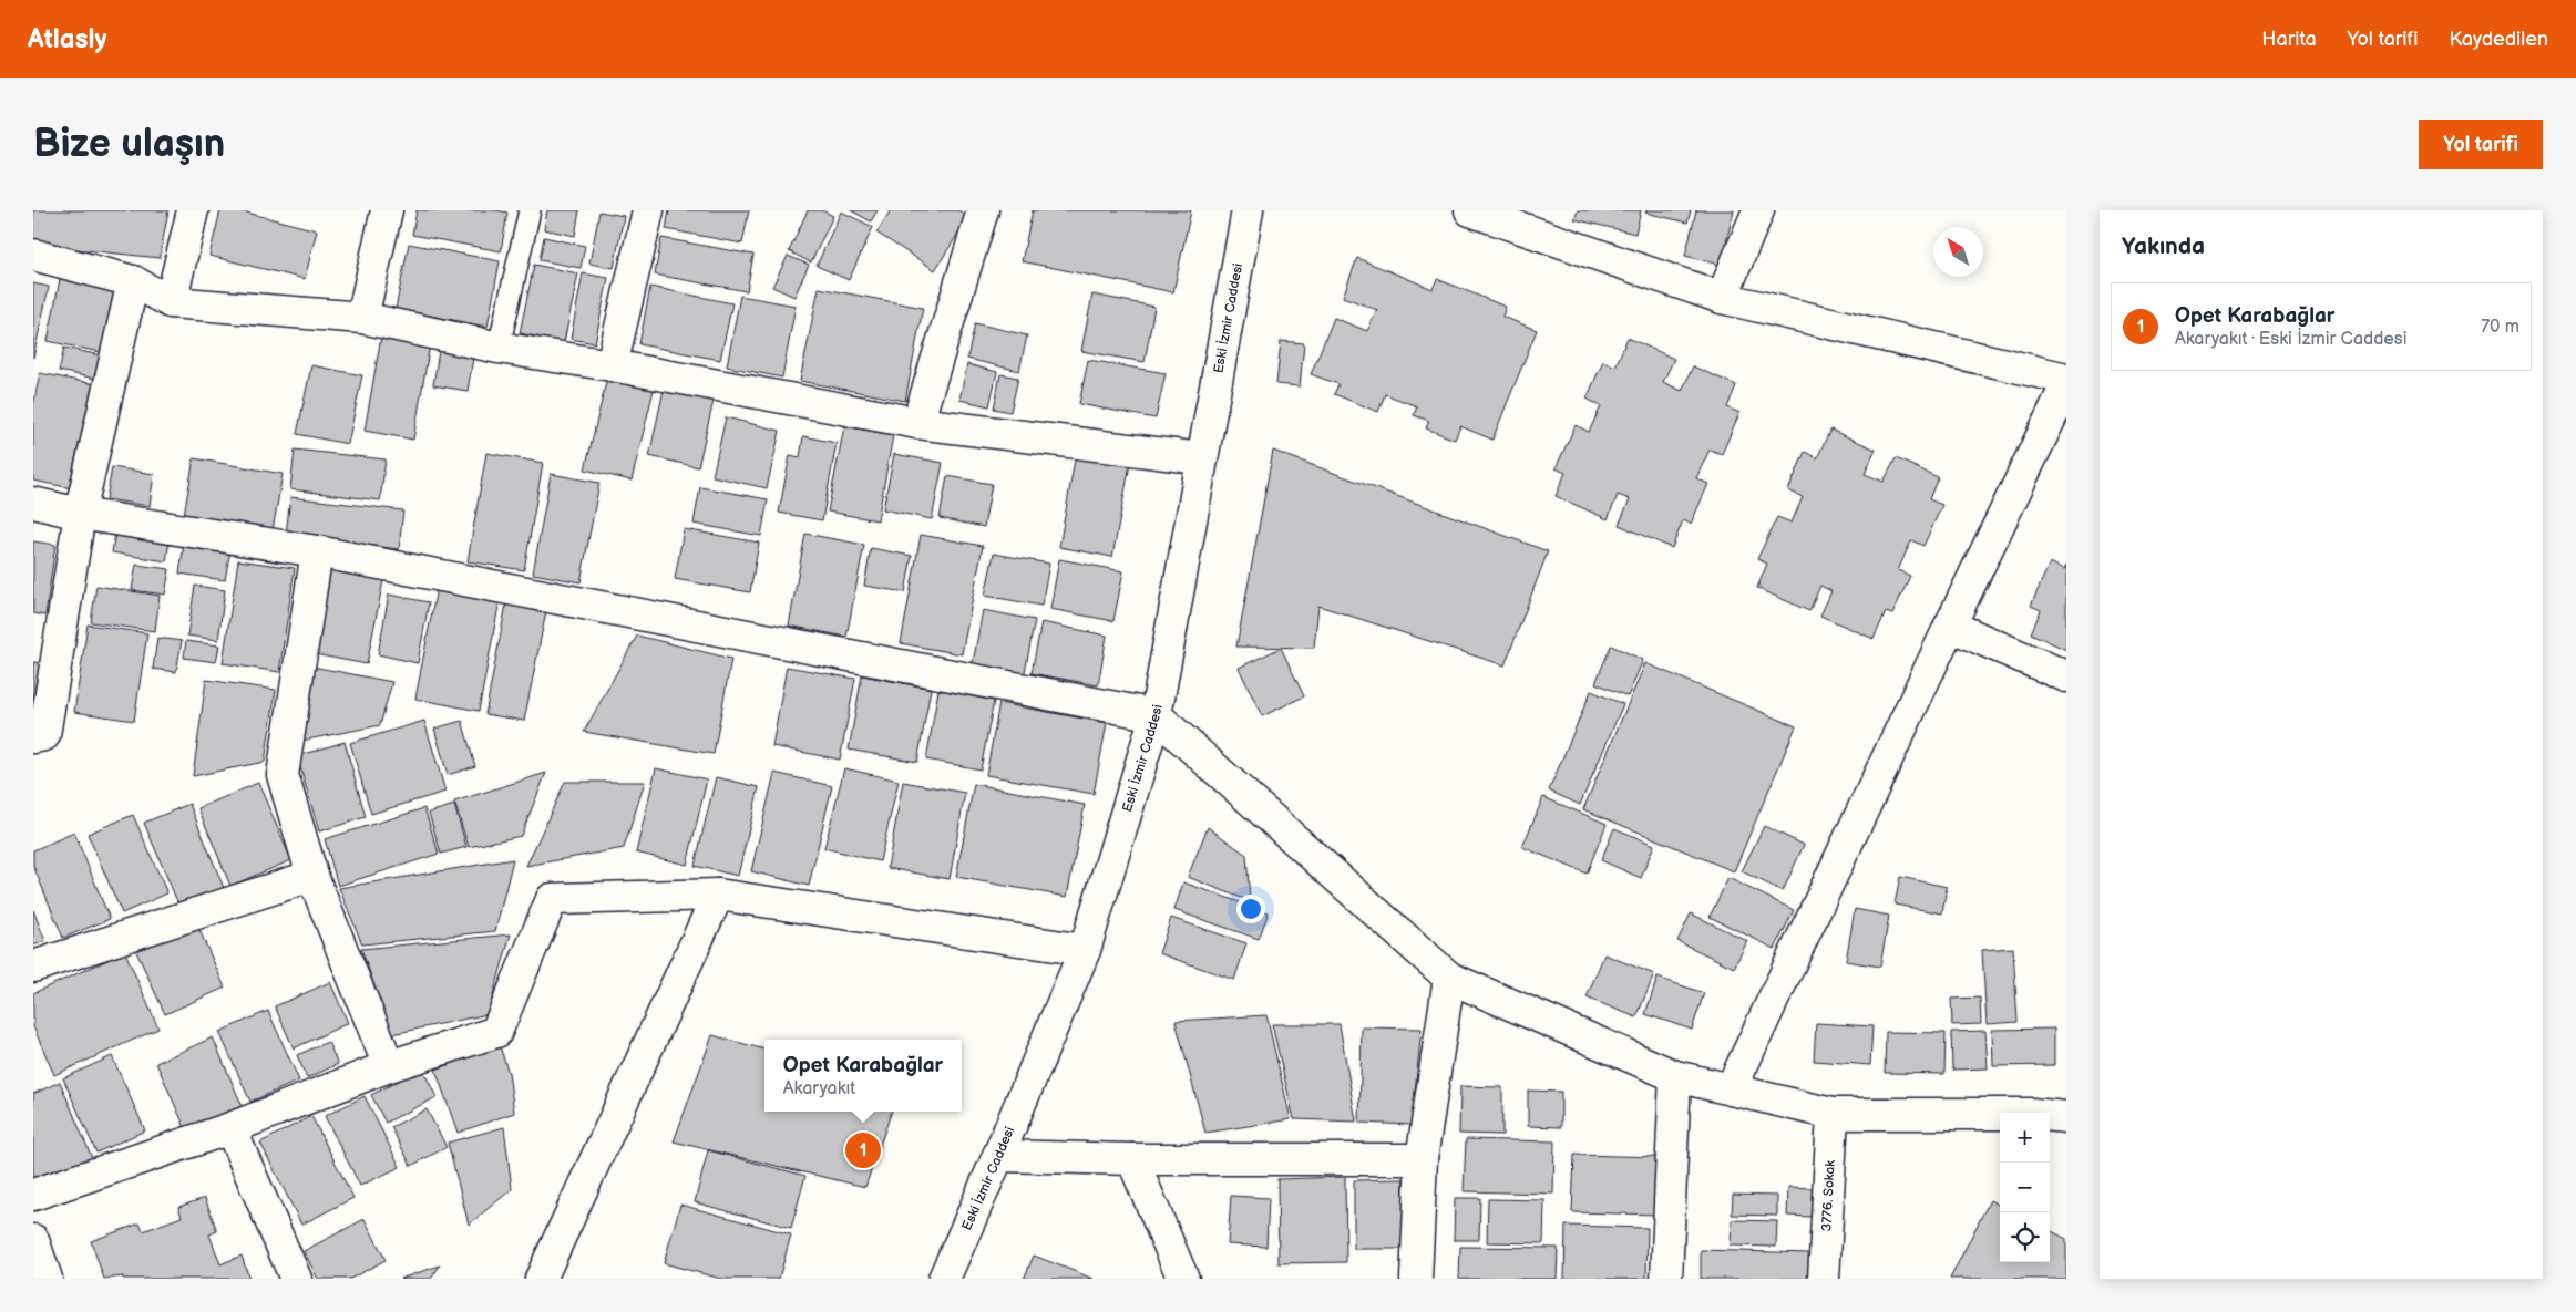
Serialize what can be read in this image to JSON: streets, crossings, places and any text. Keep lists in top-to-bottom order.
{
  "streets": {
    "street": ["Eski İzmir Caddesi", "3776. Sokak"]
  },
  "north": "top left",
  "page": {
    "header": "Atlasly",
    "nav": ["Harita", "Yol tarifi", "Kaydedilen"],
    "buttons": "Yol tarifi",
    "title": "Bize ulaşın",
    "heading": "Yakında",
    "list": [
      {
        "mark": "1",
        "name": "Opet Karabağlar",
        "note": "Akaryakıt · Eski İzmir Caddesi",
        "value": "70 m"
      }
    ],
    "popup": ["Opet Karabağlar", "Akaryakıt"],
    "map_buttons": ["+", "−"],
    "pins": "1"
  }
}
